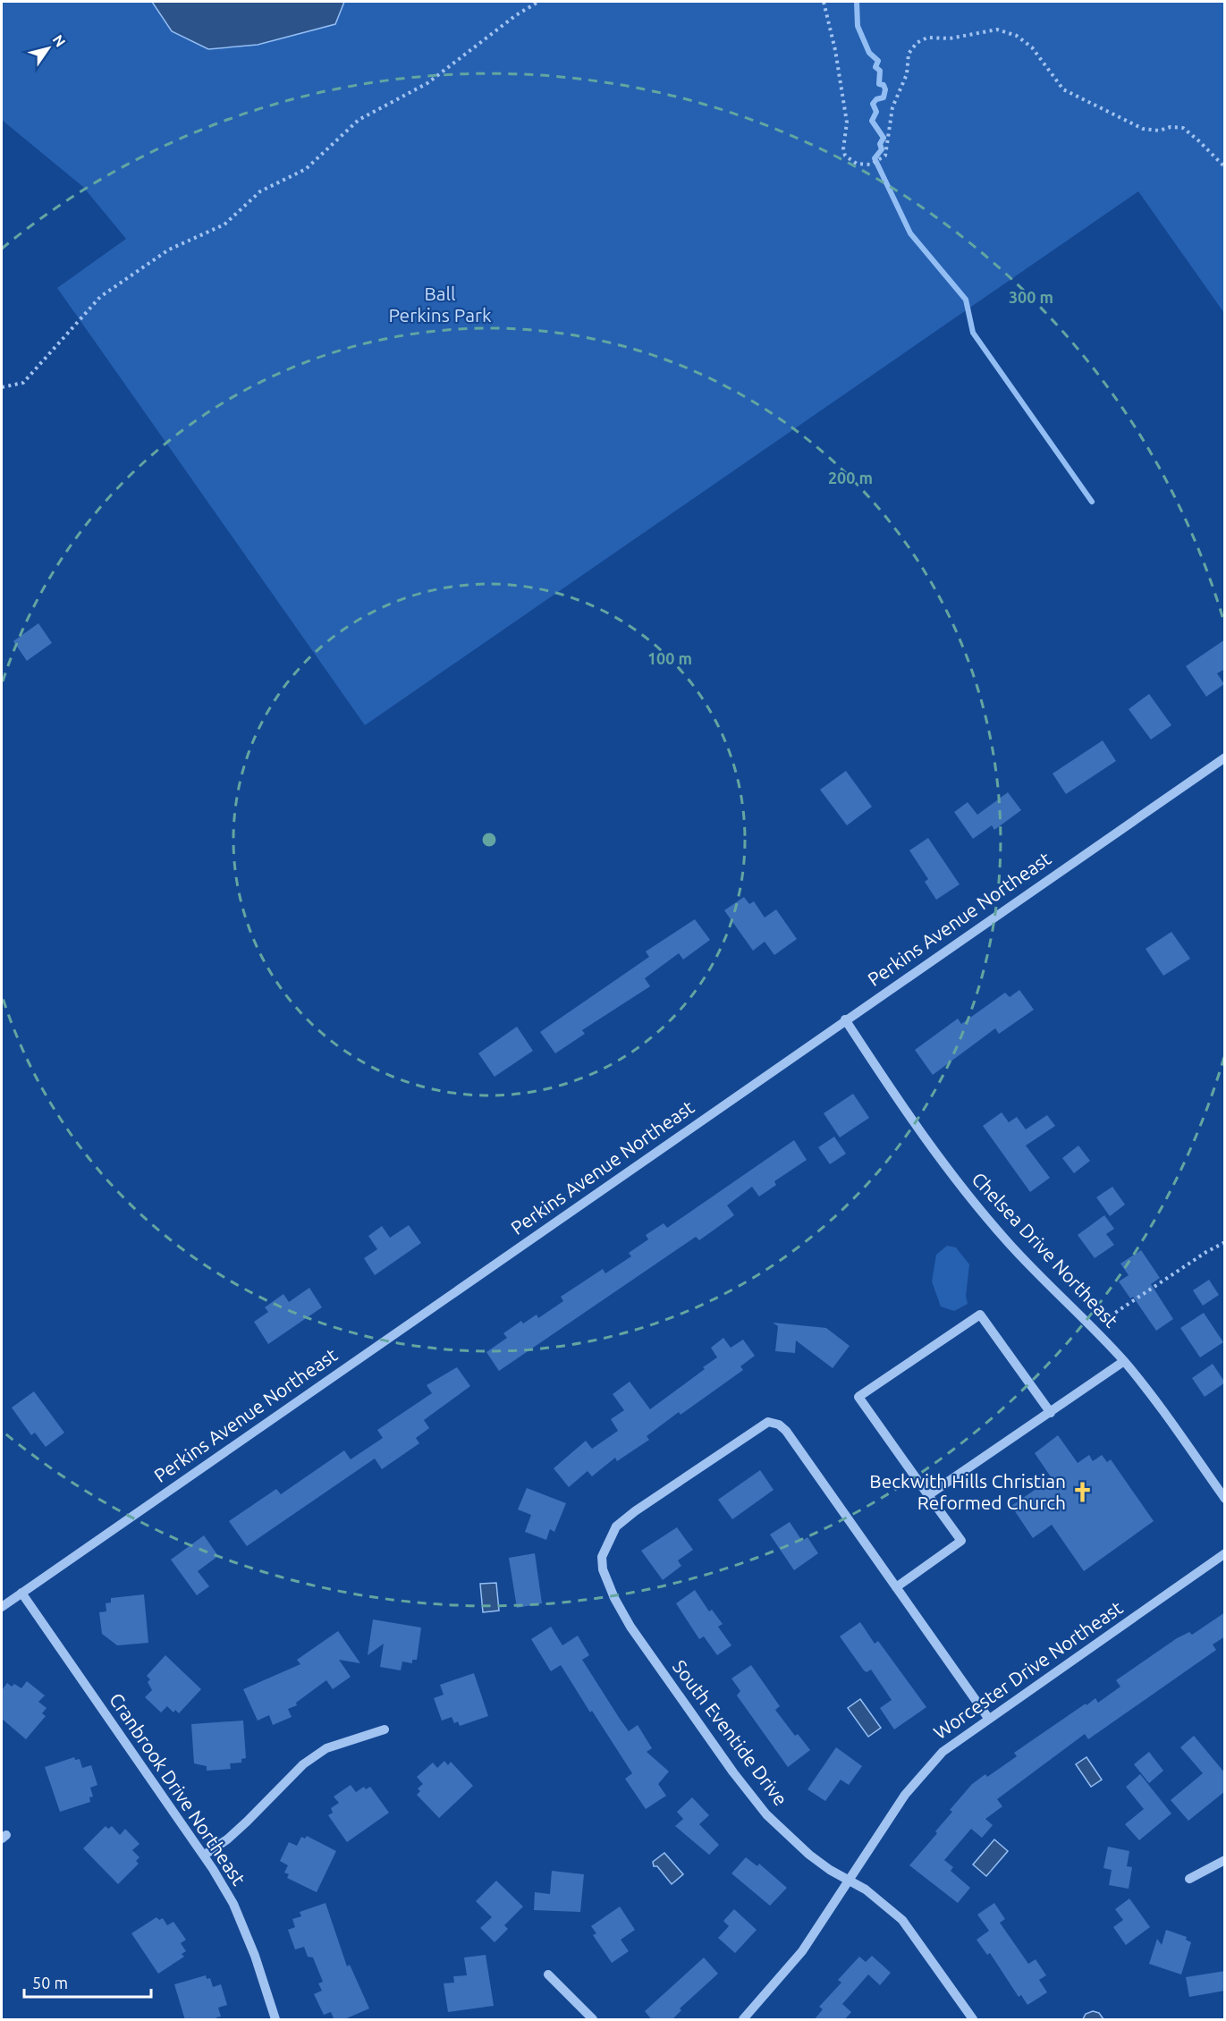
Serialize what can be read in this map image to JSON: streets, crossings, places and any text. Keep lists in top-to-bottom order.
{
  "streets": {
    "street": [
      "Perkins Avenue Northeast",
      "Chelsea Drive Northeast",
      "Worcester Drive Northeast",
      "South Eventide Drive",
      "Cranbrook Drive Northeast"
    ]
  },
  "crossings": [
    ["Perkins Avenue Northeast", "Chelsea Drive Northeast"],
    ["Perkins Avenue Northeast", "Cranbrook Drive Northeast"],
    ["Worcester Drive Northeast", "South Eventide Drive"]
  ],
  "parks": ["Ball Perkins Park"],
  "places": {
    "church": ["Beckwith Hills Christian Reformed Church"]
  },
  "scale_bar": "50 m",
  "north": "top right",
  "rings": ["300 m", "200 m", "100 m"]
}
